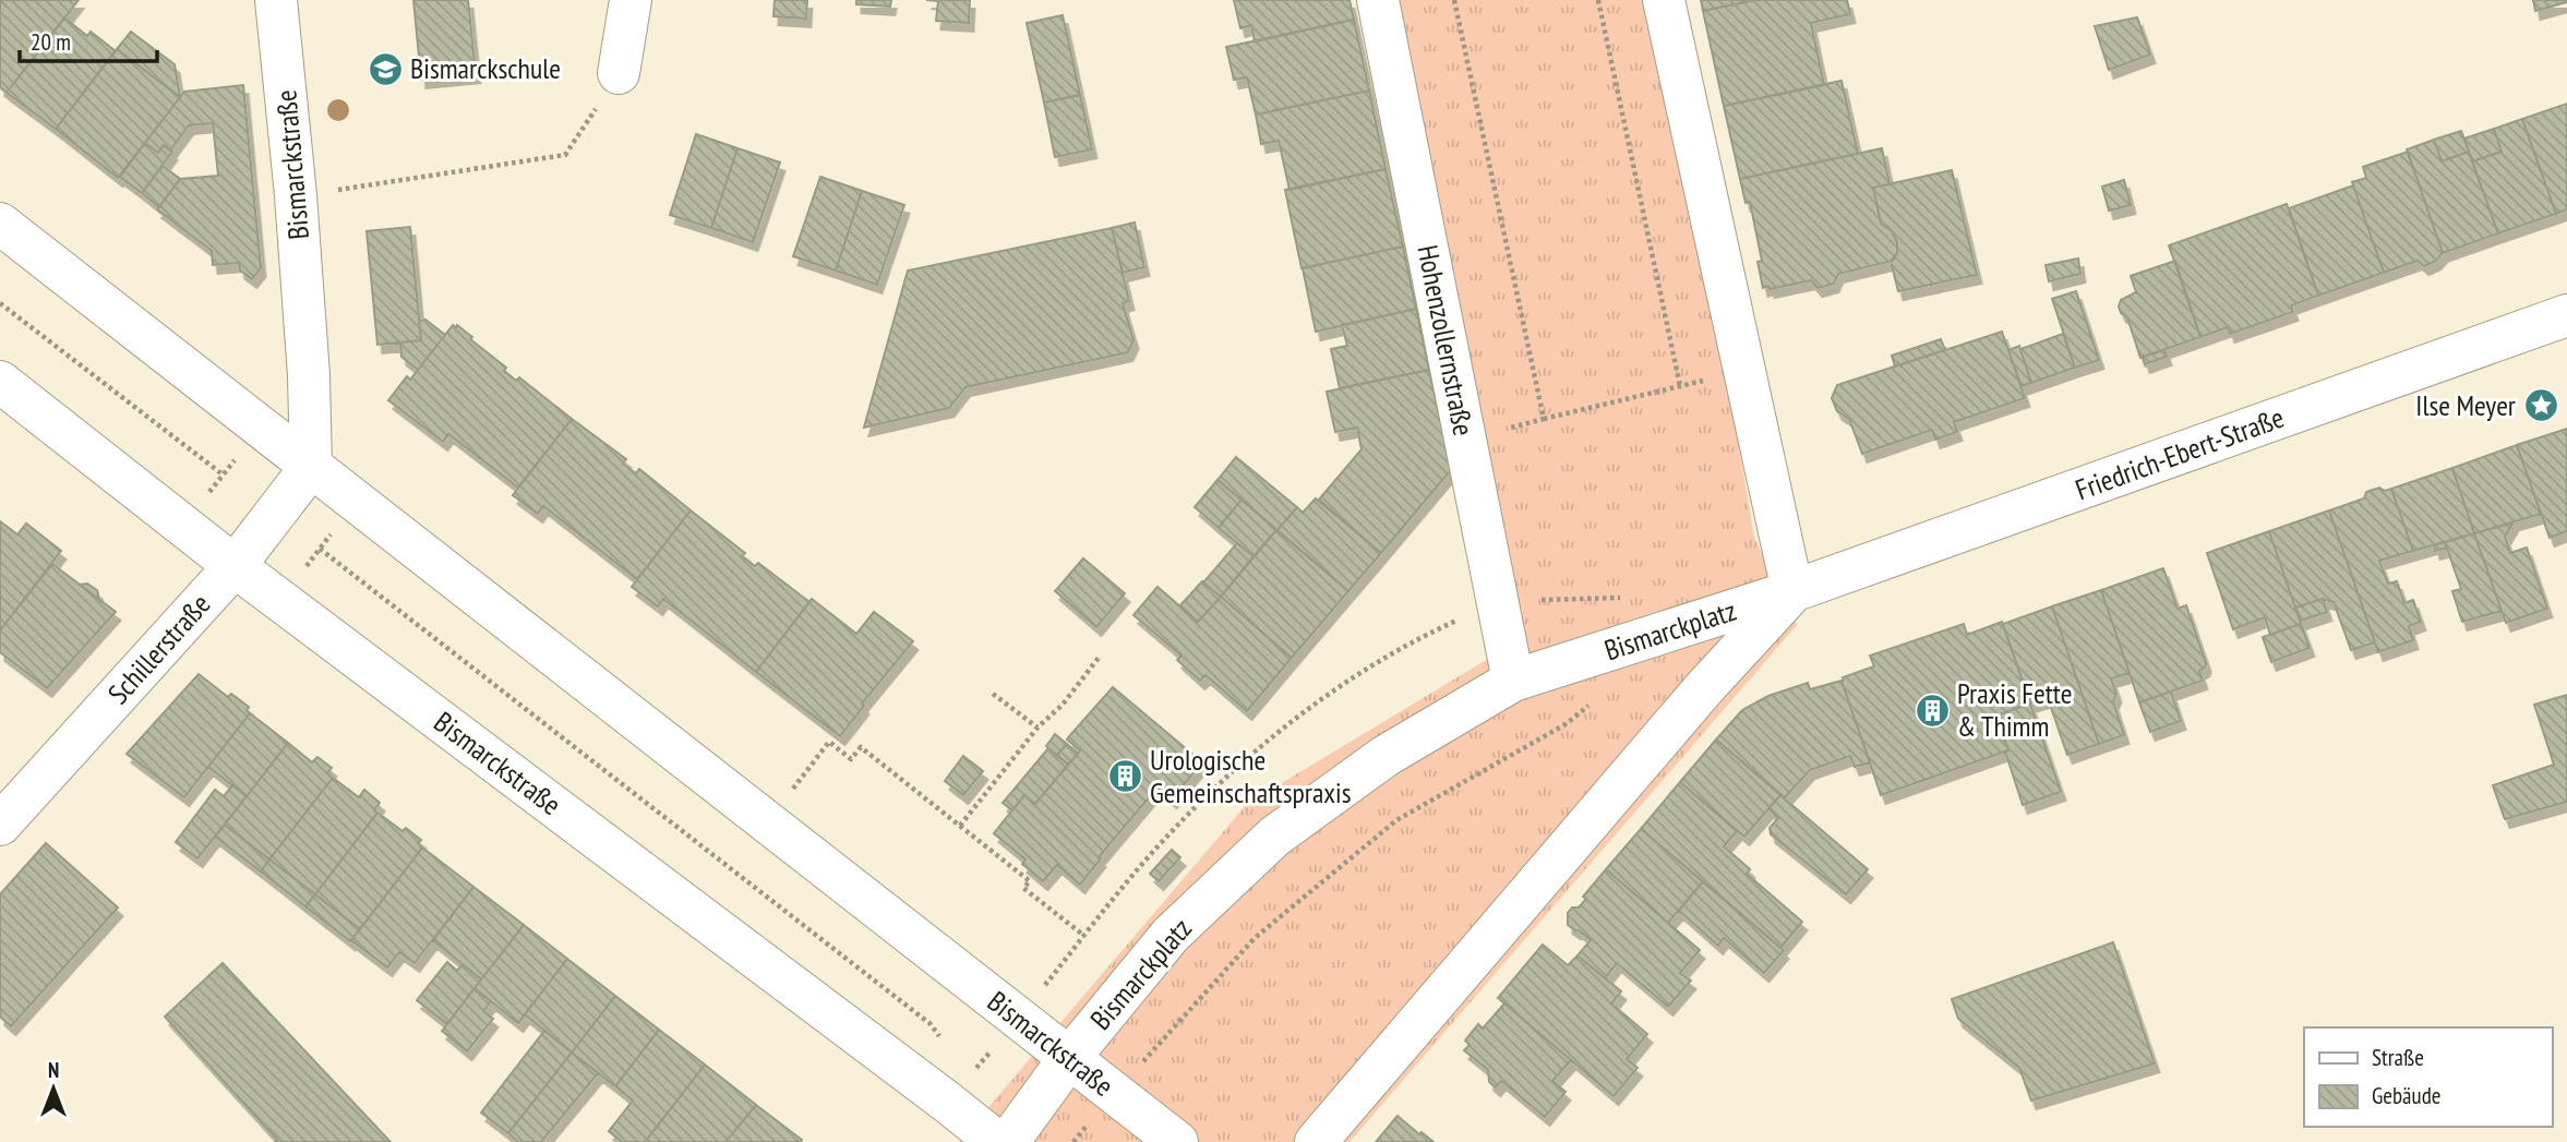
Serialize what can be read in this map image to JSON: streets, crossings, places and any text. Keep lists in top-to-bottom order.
{
  "streets": {
    "street": [
      "Bismarckstraße",
      "Hohenzollernstraße",
      "Friedrich-Ebert-Straße",
      "Bismarckplatz",
      "Schillerstraße"
    ]
  },
  "crossings": [
    ["Bismarckstraße", "Bismarckplatz"],
    ["Bismarckstraße", "Schillerstraße"],
    ["Hohenzollernstraße", "Bismarckplatz"],
    ["Friedrich-Ebert-Straße", "Bismarckplatz"]
  ],
  "places": {
    "school or university": ["Bismarckschule"],
    "place": ["Ilse Meyer"],
    "building": ["Praxis Fette & Thimm", "Urologische Gemeinschaftspraxis"]
  },
  "legend": ["Straße", "Gebäude"],
  "scale_bar": "20 m",
  "north": "top"
}
